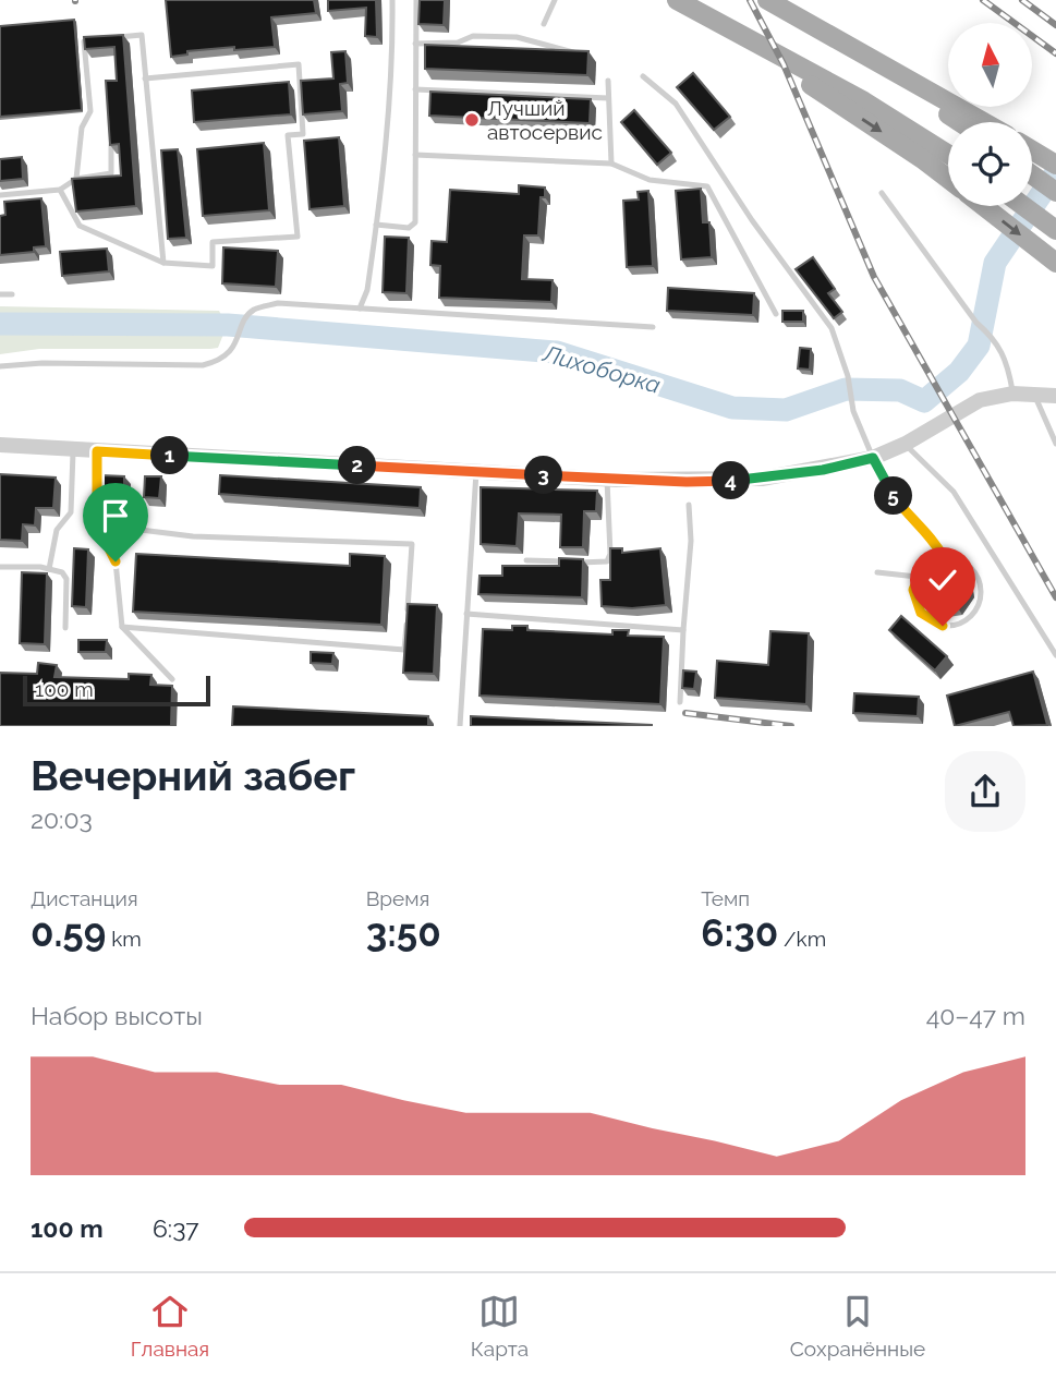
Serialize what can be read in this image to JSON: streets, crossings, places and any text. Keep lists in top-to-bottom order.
{
  "water": ["Лихоборка"],
  "places": ["Лучший автосервис"],
  "scale_bar": "100 m",
  "north": "top",
  "page": {
    "pins": [
      "1",
      "2",
      "3",
      "4",
      "5"
    ],
    "scale": "100 m",
    "heading": ["Вечерний забег", "20:03"],
    "stats": [
      ["Дистанция", "0.59 km"],
      ["Время", "3:50"],
      ["Темп", "6:30 /km"]
    ],
    "chart": ["Набор высоты", "40–47 m"],
    "list": [
      {
        "name": "100 m",
        "note": "6:37"
      }
    ],
    "tabs": ["Главная", "Карта", "Сохранённые"]
  }
}
